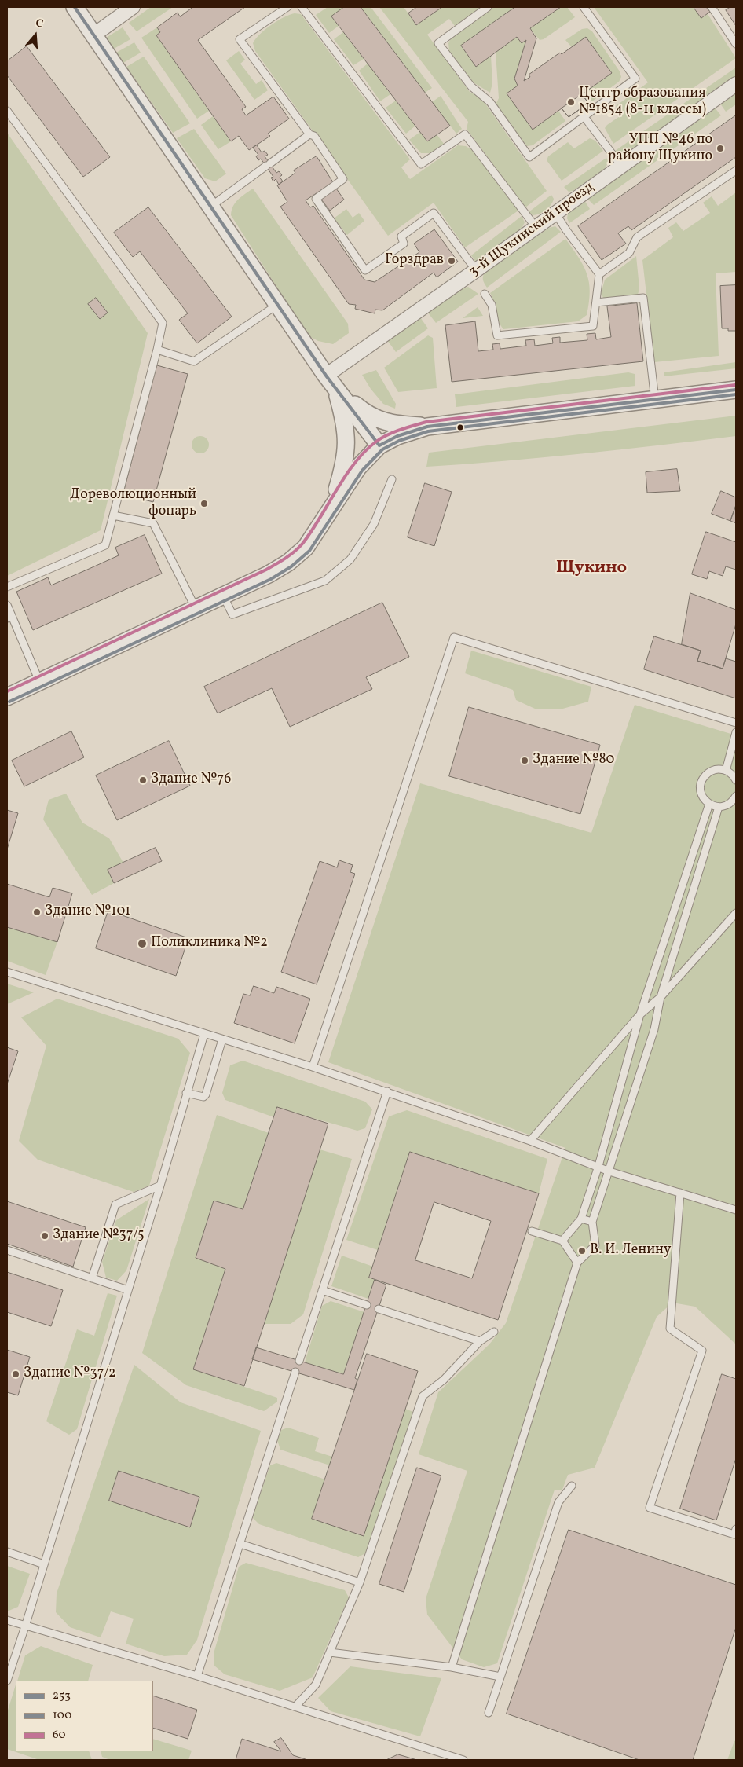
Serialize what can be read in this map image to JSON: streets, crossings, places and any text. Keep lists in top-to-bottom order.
{
  "streets": {
    "street": ["3-й Щукинский проезд"]
  },
  "districts": ["Щукино"],
  "places": [
    "Центр образования №1854 (8-11 классы)",
    "УПП №46 по району Щукино",
    "Горздрав",
    "Дореволюционный фонарь",
    "Здание №80",
    "Здание №76",
    "Здание №101",
    "Поликлиника №2",
    "Здание №37/5",
    "В. И. Ленину",
    "Здание №37/2"
  ],
  "lines": ["transit line 253", "transit line 60", "transit line 100"],
  "legend": ["253", "100", "60"],
  "north": "top"
}
